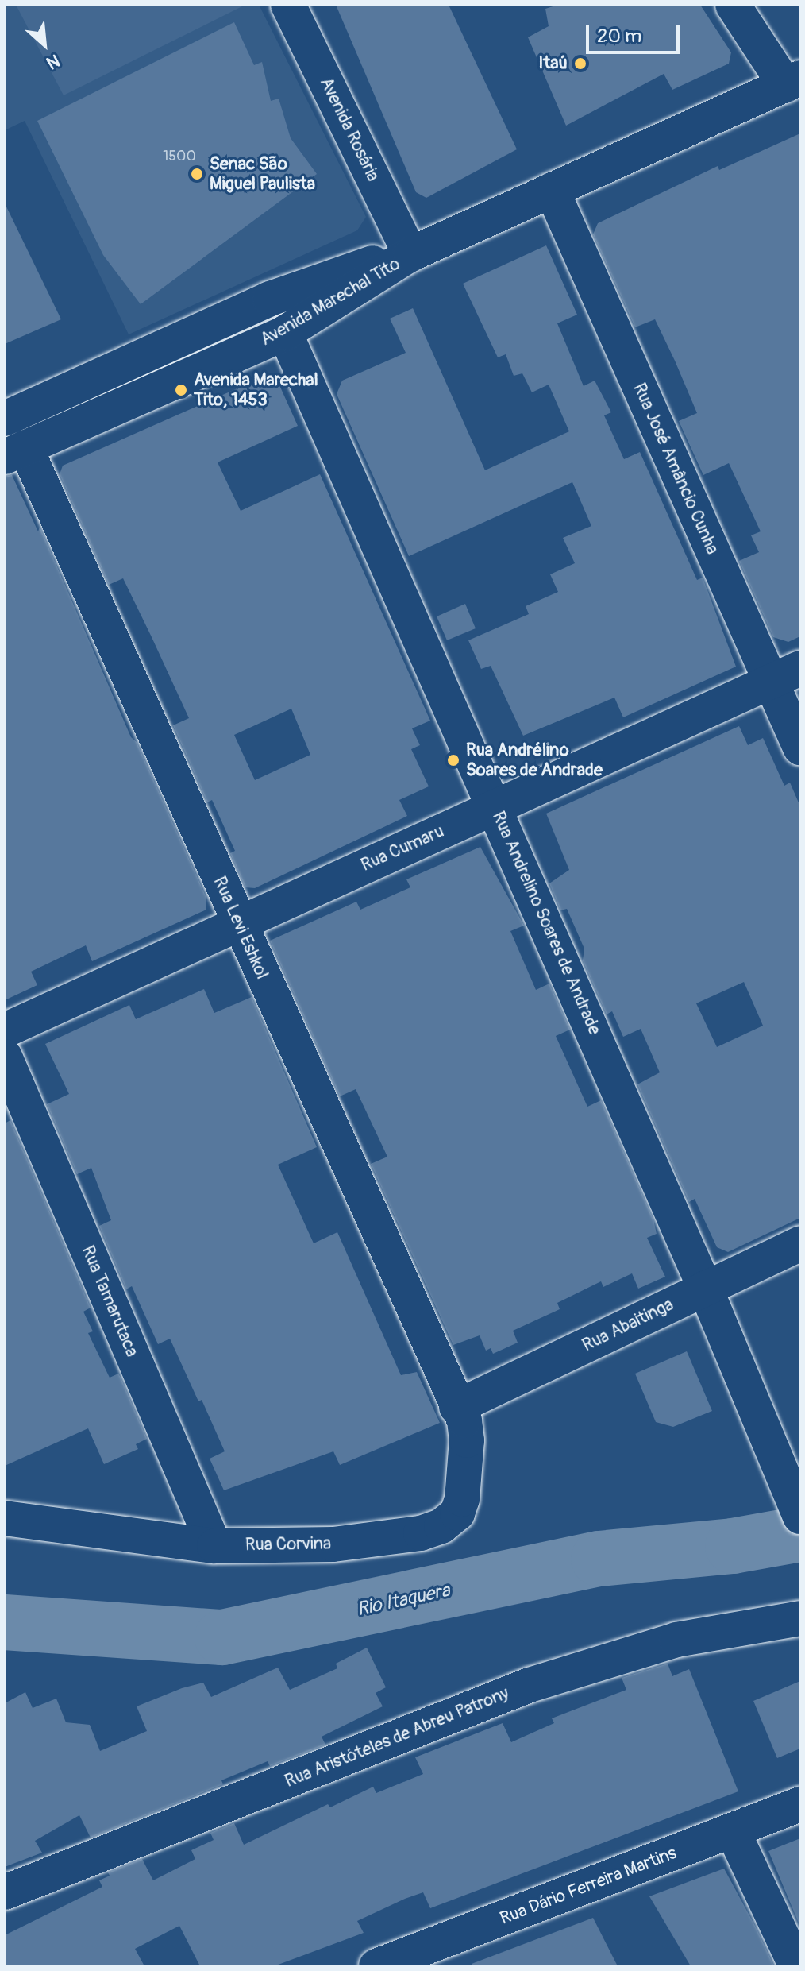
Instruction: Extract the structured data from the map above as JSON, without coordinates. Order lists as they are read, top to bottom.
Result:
{
  "streets": {
    "street": [
      "Avenida Rosária",
      "Avenida Marechal Tito",
      "Rua José Amâncio Cunha",
      "Rua Cumaru",
      "Rua Andrelino Soares de Andrade",
      "Rua Levi Eshkol",
      "Rua Tamarutaca",
      "Rua Abaitinga",
      "Rua Corvina",
      "Rua Aristóteles de Abreu Patrony",
      "Rua Dário Ferreira Martins"
    ]
  },
  "crossings": [
    ["Avenida Rosária", "Avenida Marechal Tito"],
    ["Avenida Marechal Tito", "Rua José Amâncio Cunha"],
    ["Avenida Marechal Tito", "Rua Andrelino Soares de Andrade"],
    ["Avenida Marechal Tito", "Rua Levi Eshkol"],
    ["Rua José Amâncio Cunha", "Rua Cumaru"],
    ["Rua Cumaru", "Rua Andrelino Soares de Andrade"],
    ["Rua Cumaru", "Rua Levi Eshkol"],
    ["Rua Andrelino Soares de Andrade", "Rua Abaitinga"],
    ["Rua Levi Eshkol", "Rua Abaitinga"],
    ["Rua Levi Eshkol", "Rua Corvina"],
    ["Rua Tamarutaca", "Rua Corvina"],
    ["Rua Abaitinga", "Rua Corvina"]
  ],
  "water": ["Rio Itaquera"],
  "places": [
    "Itaú",
    "Senac São Miguel Paulista",
    "Avenida Marechal Tito, 1453",
    "Rua Andrélino Soares de Andrade"
  ],
  "house_numbers": ["1500"],
  "scale_bar": "20 m",
  "north": "bottom right"
}
